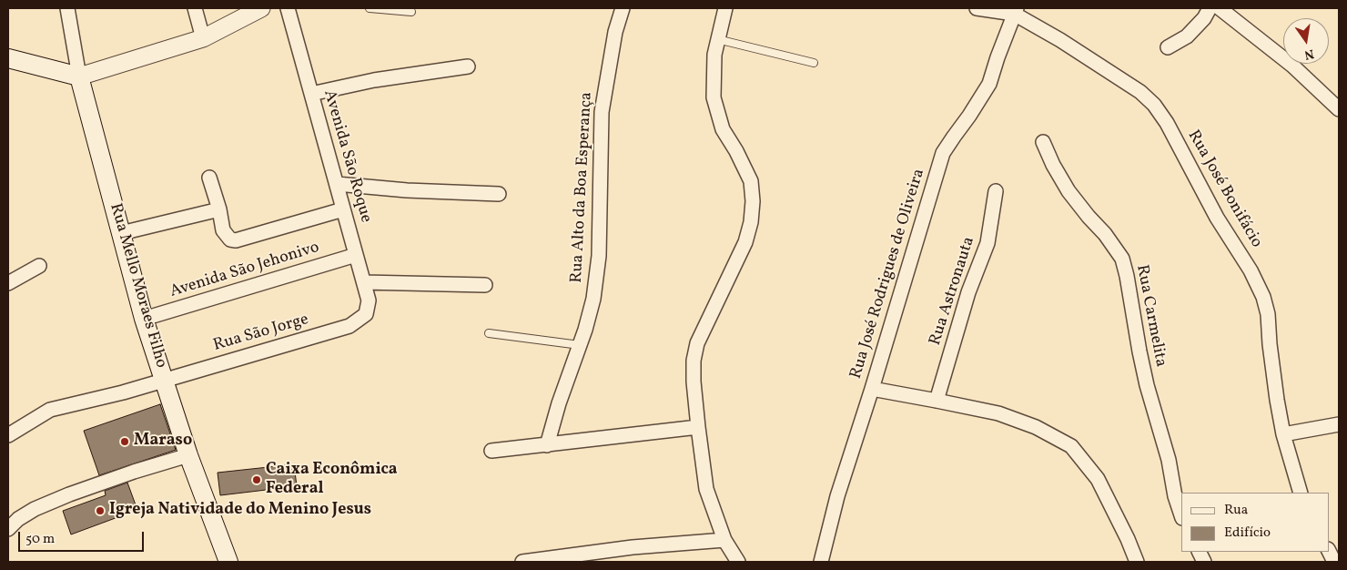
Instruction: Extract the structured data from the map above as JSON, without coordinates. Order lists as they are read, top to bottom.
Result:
{
  "streets": {
    "main road": ["Rua Mello Moraes Filho"],
    "street": [
      "Avenida São Roque",
      "Rua Alto da Boa Esperança",
      "Rua José Bonifácio",
      "Avenida São Jehonivo",
      "Rua José Rodrigues de Oliveira",
      "Rua Astronauta",
      "Rua Carmelita",
      "Rua São Jorge"
    ]
  },
  "crossings": [
    ["Avenida São Roque", "Avenida São Jehonivo"],
    ["Avenida São Roque", "Rua São Jorge"],
    ["Rua José Bonifácio", "Rua José Rodrigues de Oliveira"],
    ["Avenida São Jehonivo", "Rua Mello Moraes Filho"],
    ["Rua Mello Moraes Filho", "Rua São Jorge"]
  ],
  "places": ["Maraso", "Caixa Econômica Federal", "Igreja Natividade do Menino Jesus"],
  "legend": ["Rua", "Edifício"],
  "scale_bar": "50 m",
  "north": "bottom"
}
